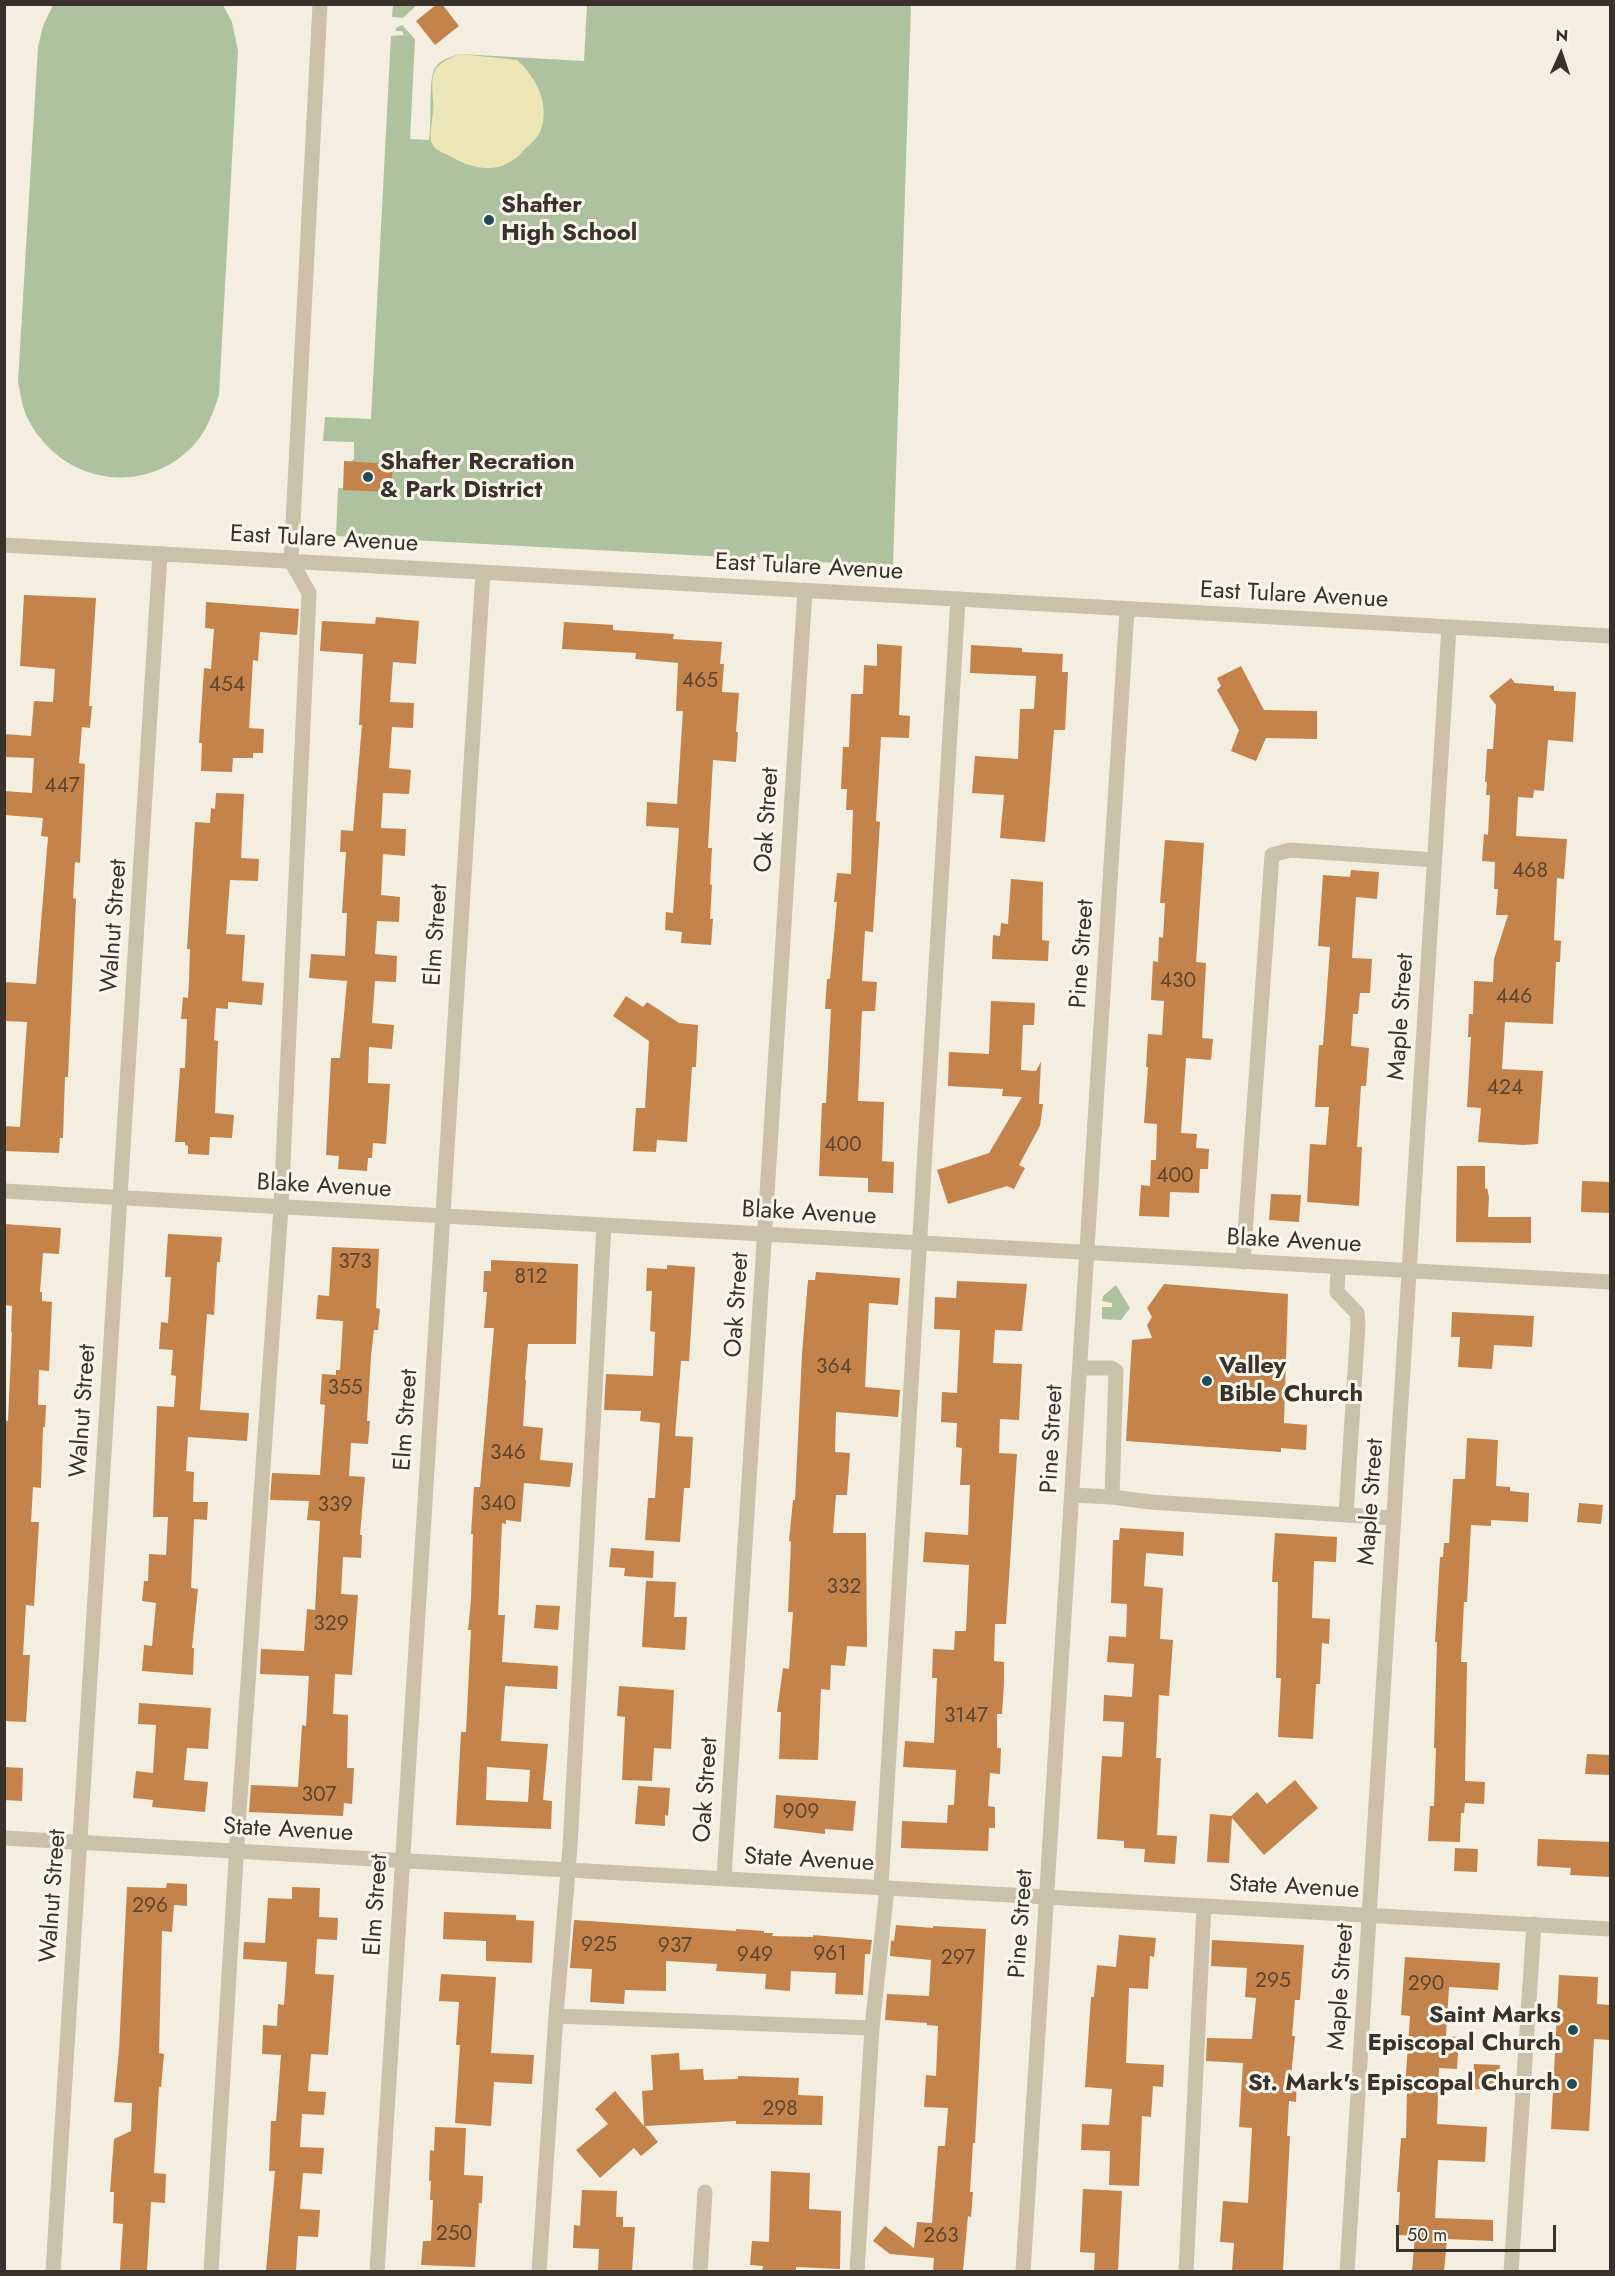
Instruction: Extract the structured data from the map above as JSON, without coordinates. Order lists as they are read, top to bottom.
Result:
{
  "streets": {
    "street": [
      "East Tulare Avenue",
      "Oak Street",
      "Walnut Street",
      "Elm Street",
      "Pine Street",
      "Maple Street",
      "Blake Avenue",
      "State Avenue"
    ]
  },
  "crossings": [
    ["East Tulare Avenue", "Oak Street"],
    ["East Tulare Avenue", "Walnut Street"],
    ["East Tulare Avenue", "Elm Street"],
    ["East Tulare Avenue", "Pine Street"],
    ["East Tulare Avenue", "Maple Street"],
    ["Oak Street", "Blake Avenue"],
    ["Oak Street", "State Avenue"],
    ["Walnut Street", "Blake Avenue"],
    ["Walnut Street", "State Avenue"],
    ["Elm Street", "Blake Avenue"],
    ["Elm Street", "State Avenue"],
    ["Pine Street", "Blake Avenue"],
    ["Pine Street", "State Avenue"],
    ["Maple Street", "Blake Avenue"],
    ["Maple Street", "State Avenue"]
  ],
  "places": [
    "Shafter High School",
    "Shafter Recration & Park District",
    "Valley Bible Church",
    "Saint Marks Episcopal Church",
    "St. Mark's Episcopal Church"
  ],
  "house_numbers": [
    "465",
    "454",
    "447",
    "468",
    "430",
    "446",
    "424",
    "400",
    "400",
    "373",
    "812",
    "364",
    "355",
    "346",
    "340",
    "339",
    "332",
    "329",
    "3147",
    "307",
    "909",
    "296",
    "925",
    "937",
    "961",
    "949",
    "297",
    "295",
    "290",
    "298",
    "250",
    "263"
  ],
  "scale_bar": "50 m",
  "north": "top"
}
